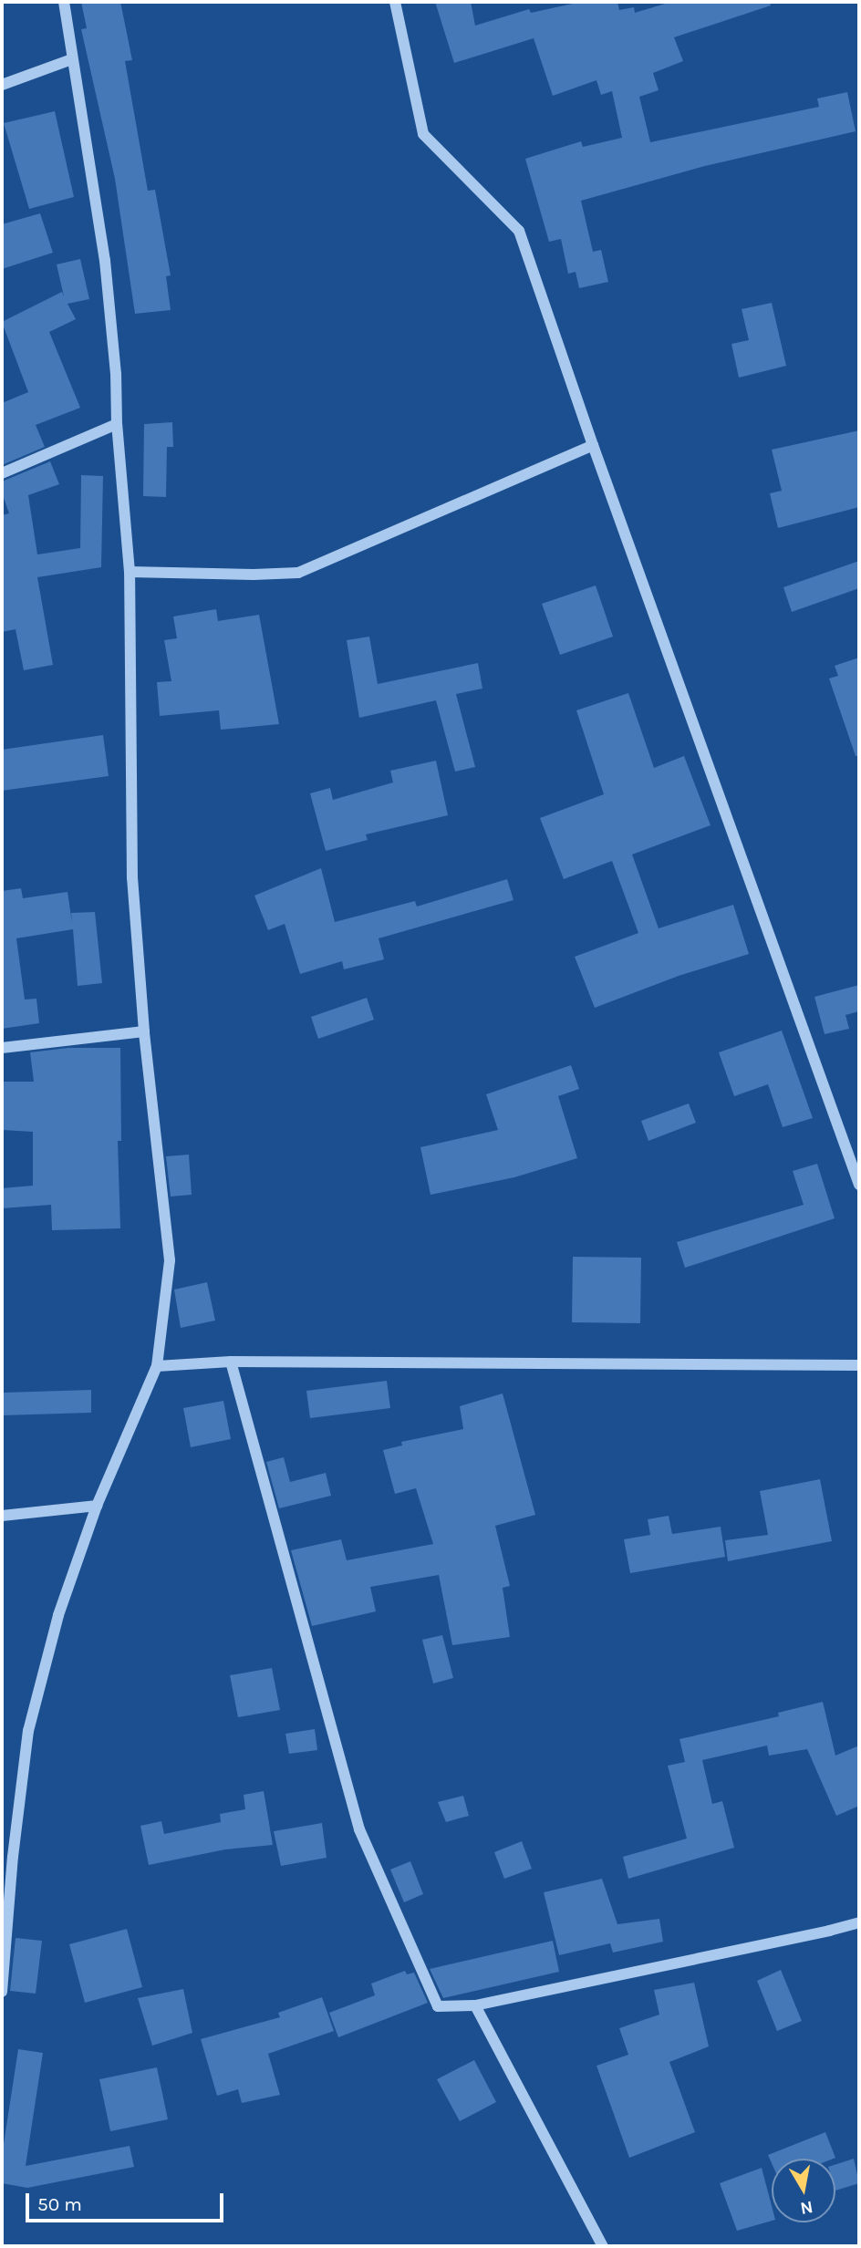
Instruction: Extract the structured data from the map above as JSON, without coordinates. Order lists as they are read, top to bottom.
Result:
{
  "scale_bar": "50 m",
  "north": "bottom"
}
